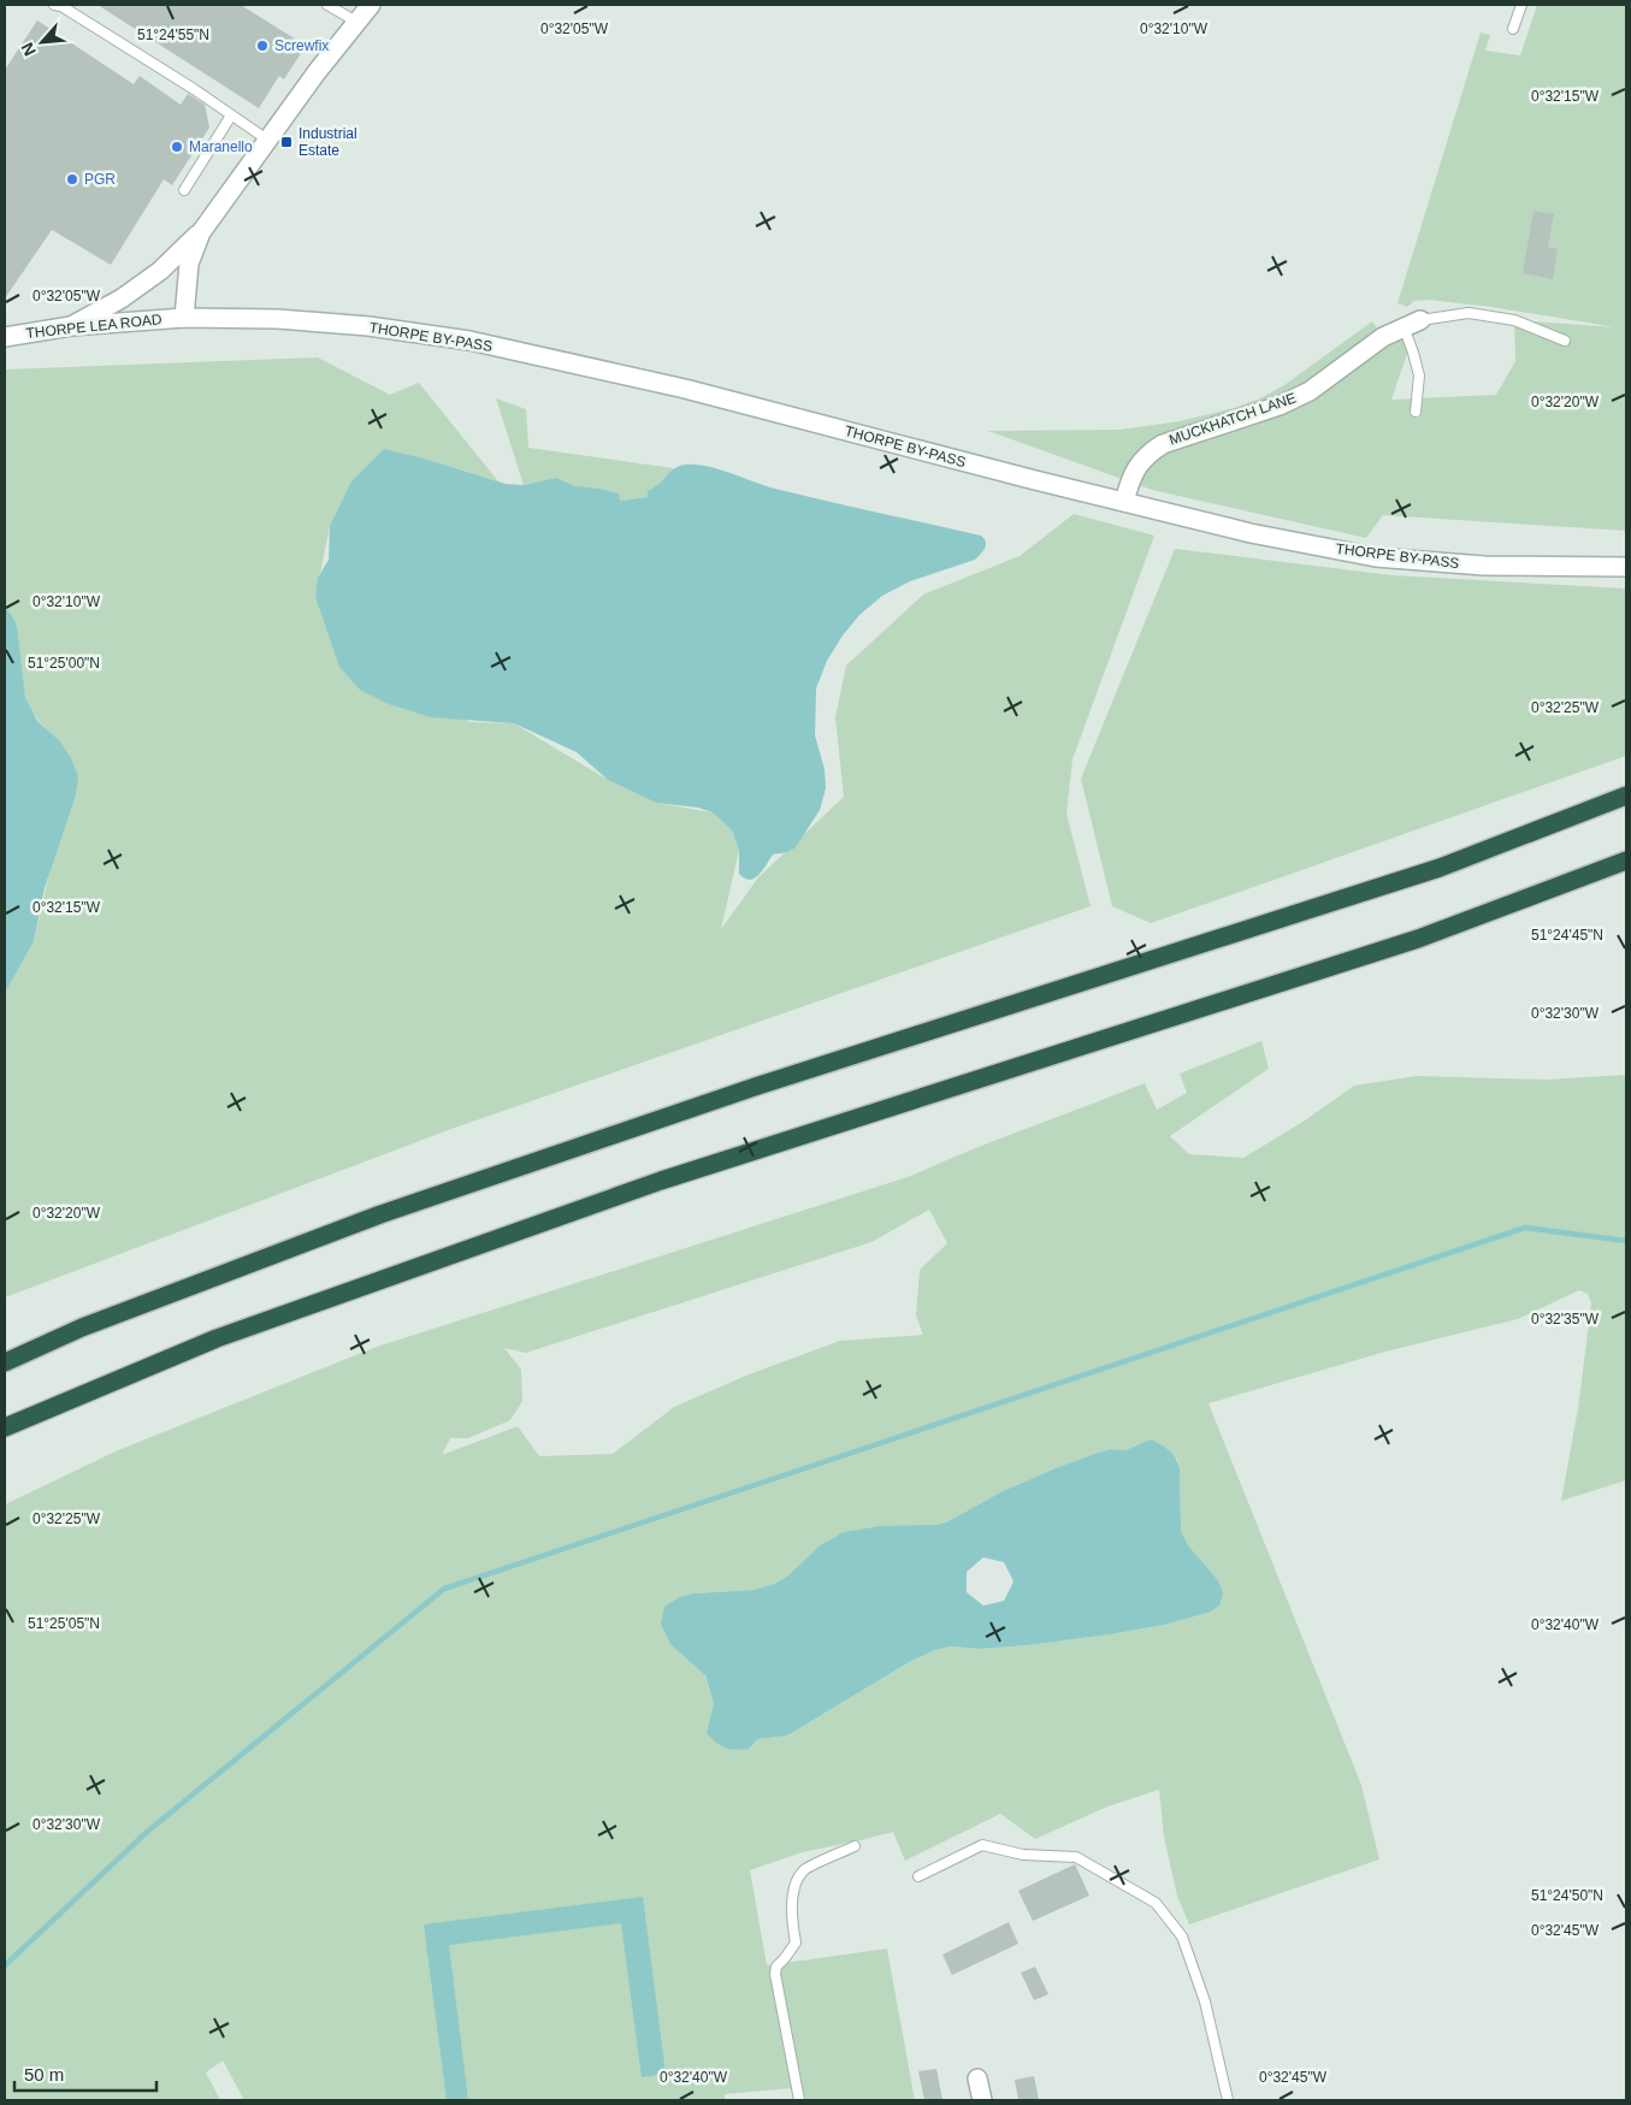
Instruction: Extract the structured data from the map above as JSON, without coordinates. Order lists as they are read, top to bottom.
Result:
{
  "streets": {
    "main road": ["THORPE LEA ROAD", "THORPE BY-PASS", "MUCKHATCH LANE"]
  },
  "crossings": [
    ["THORPE LEA ROAD", "THORPE BY-PASS"],
    ["THORPE BY-PASS", "MUCKHATCH LANE"]
  ],
  "places": {
    "other": ["Screwfix", "Maranello", "PGR"],
    "transit": ["Industrial Estate"]
  },
  "scale_bar": "50 m",
  "north": "bottom left",
  "coordinates": [
    "0°32'05\"W",
    "0°32'10\"W",
    "51°24'55\"N",
    "0°32'15\"W",
    "0°32'20\"W",
    "51°25'00\"N",
    "0°32'25\"W",
    "51°24'45\"N",
    "0°32'30\"W",
    "0°32'35\"W",
    "51°25'05\"N",
    "0°32'40\"W",
    "51°24'50\"N",
    "0°32'45\"W"
  ]
}
